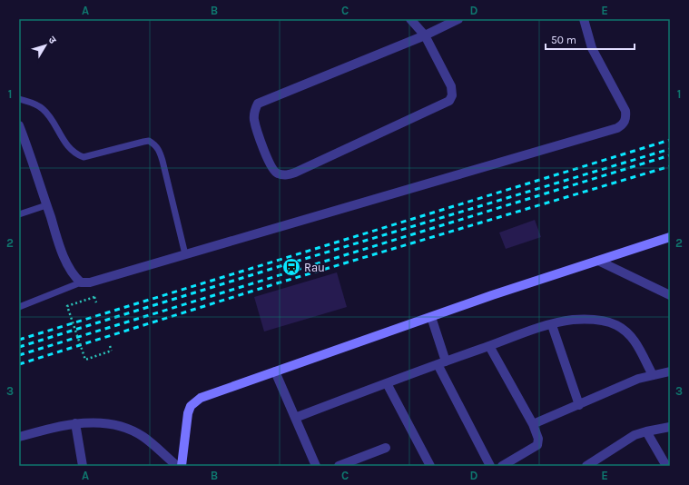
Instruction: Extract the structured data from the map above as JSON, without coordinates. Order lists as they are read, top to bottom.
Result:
{
  "places": {
    "station": ["Rau"]
  },
  "scale_bar": "50 m",
  "north": "top right",
  "grid": {
    "columns": [
      "A",
      "B",
      "C",
      "D",
      "E"
    ],
    "rows": ["1", "2", "3"]
  }
}
